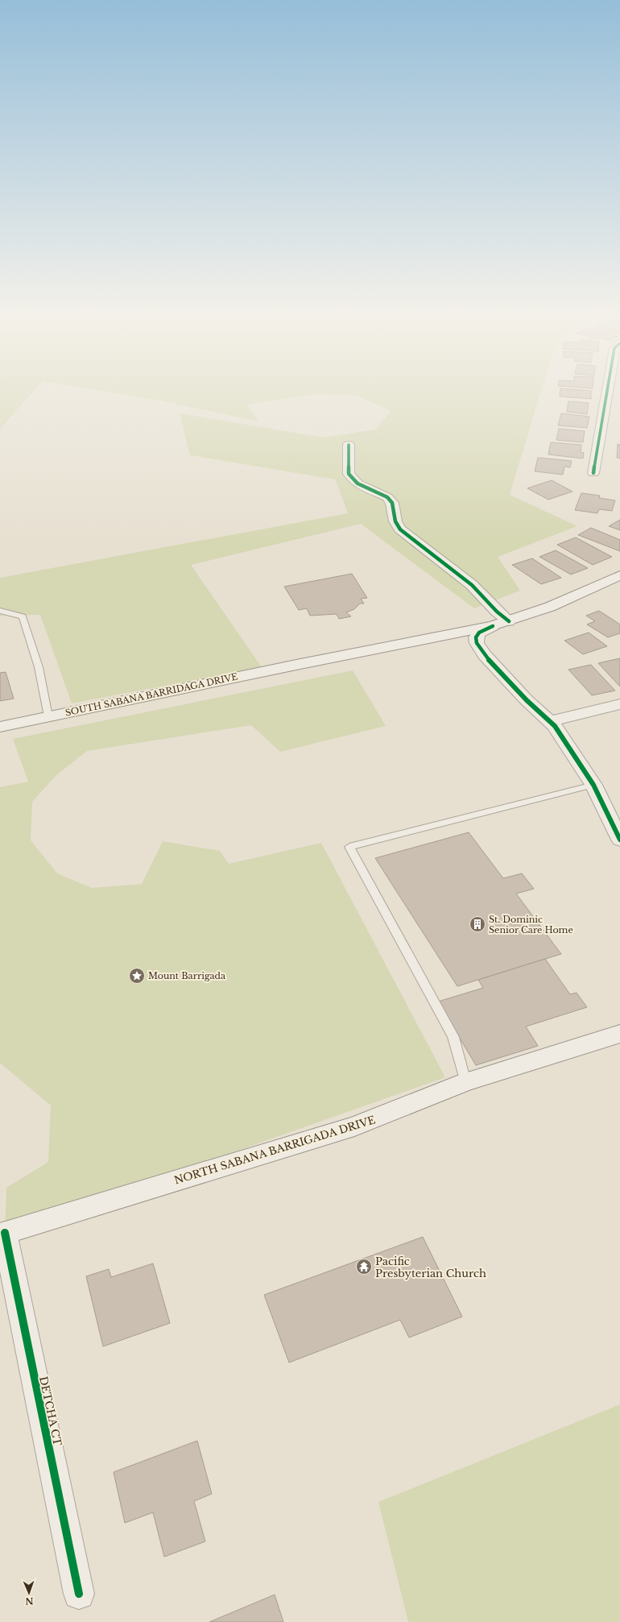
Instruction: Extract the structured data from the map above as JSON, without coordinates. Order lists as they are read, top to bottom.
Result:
{
  "streets": {
    "street": ["SOUTH SABANA BARRIDAGA DRIVE", "NORTH SABANA BARRIGADA DRIVE", "DETCHA CT"]
  },
  "crossings": [
    ["NORTH SABANA BARRIGADA DRIVE", "DETCHA CT"]
  ],
  "places": {
    "building": ["St. Dominic Senior Care Home"],
    "place": ["Mount Barrigada"],
    "temple": ["Pacific Presbyterian Church"]
  },
  "north": "bottom"
}
